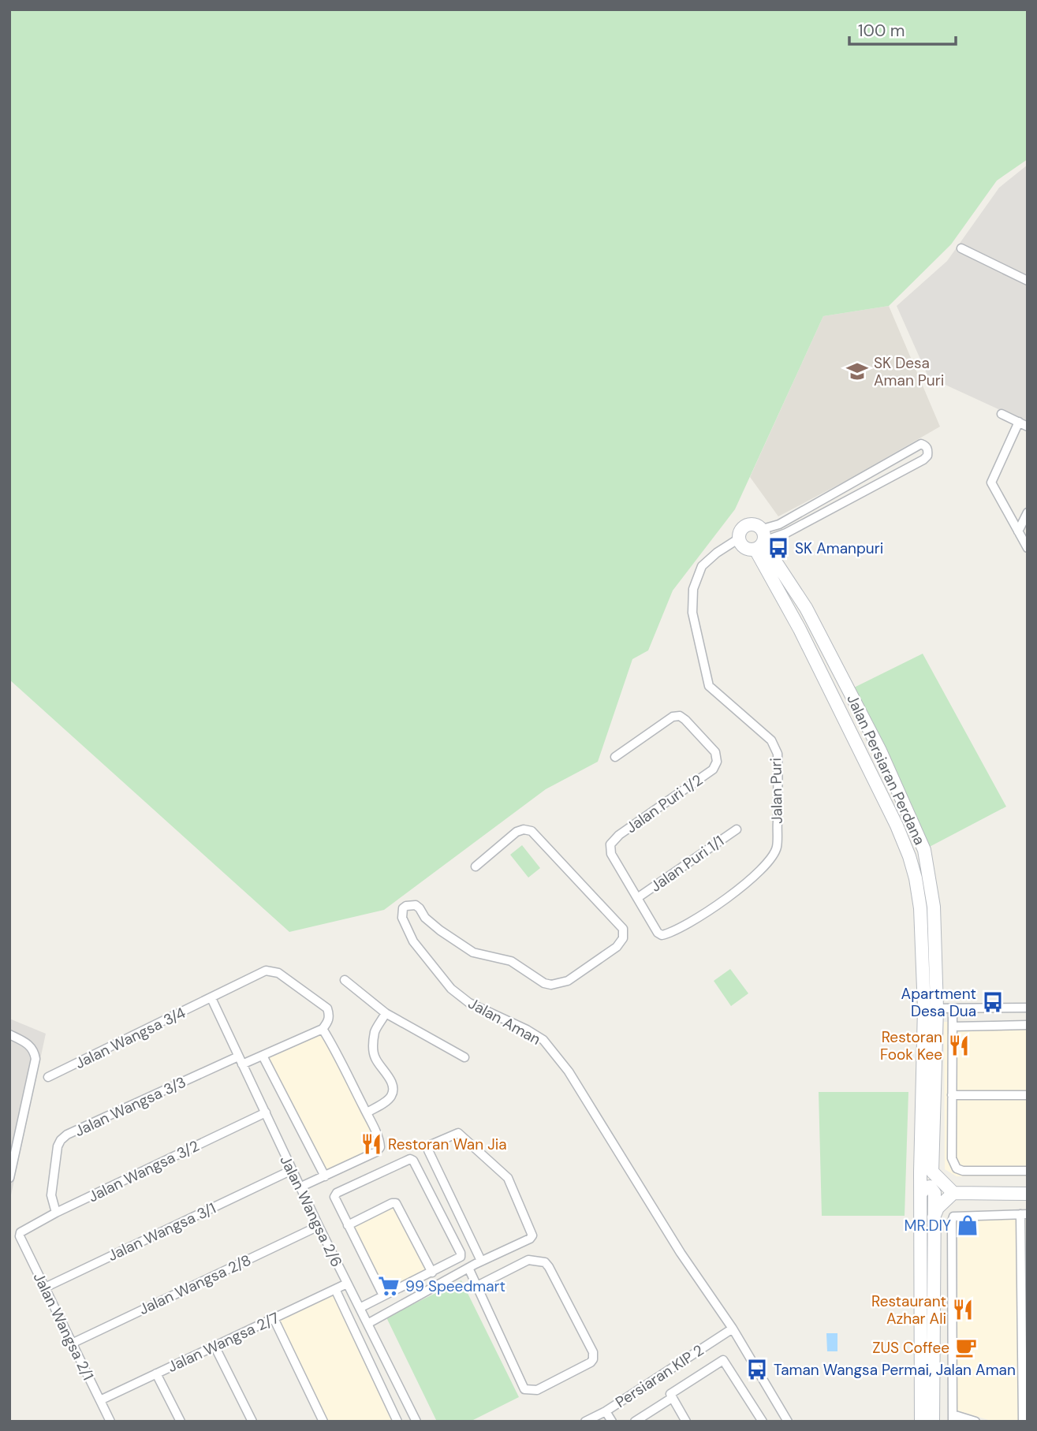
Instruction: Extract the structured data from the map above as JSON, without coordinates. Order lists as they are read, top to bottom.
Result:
{
  "streets": {
    "street": [
      "Jalan Persiaran Perdana",
      "Jalan Puri",
      "Jalan Puri 1/2",
      "Jalan Puri 1/1",
      "Jalan Aman",
      "Jalan Wangsa 3/4",
      "Jalan Wangsa 3/3",
      "Jalan Wangsa 3/2",
      "Jalan Wangsa 2/6",
      "Jalan Wangsa 3/1",
      "Jalan Wangsa 2/8",
      "Jalan Wangsa 2/1",
      "Jalan Wangsa 2/7",
      "Persiaran KIP 2"
    ]
  },
  "crossings": [
    ["Jalan Persiaran Perdana", "Jalan Puri"],
    ["Jalan Puri", "Jalan Puri 1/2"],
    ["Jalan Puri", "Jalan Puri 1/1"],
    ["Jalan Puri 1/2", "Jalan Puri 1/1"],
    ["Jalan Aman", "Persiaran KIP 2"],
    ["Jalan Wangsa 3/4", "Jalan Wangsa 3/3"],
    ["Jalan Wangsa 3/4", "Jalan Wangsa 2/6"],
    ["Jalan Wangsa 3/3", "Jalan Wangsa 3/2"],
    ["Jalan Wangsa 3/3", "Jalan Wangsa 2/6"],
    ["Jalan Wangsa 3/2", "Jalan Wangsa 2/6"],
    ["Jalan Wangsa 3/2", "Jalan Wangsa 2/1"],
    ["Jalan Wangsa 2/6", "Jalan Wangsa 3/1"],
    ["Jalan Wangsa 2/6", "Jalan Wangsa 2/8"],
    ["Jalan Wangsa 2/6", "Jalan Wangsa 2/7"],
    ["Jalan Wangsa 3/1", "Jalan Wangsa 2/1"],
    ["Jalan Wangsa 2/8", "Jalan Wangsa 2/1"],
    ["Jalan Wangsa 2/1", "Jalan Wangsa 2/7"]
  ],
  "places": {
    "school or university": ["SK Desa Aman Puri"],
    "bus stop": ["SK Amanpuri", "Apartment Desa Dua", "Taman Wangsa Permai, Jalan Aman"],
    "restaurant": ["Restoran Fook Kee", "Restoran Wan Jia", "Restaurant Azhar Ali"],
    "shop": ["MR.DIY"],
    "supermarket": ["99 Speedmart"],
    "cafe": ["ZUS Coffee"]
  },
  "scale_bar": "100 m"
}
